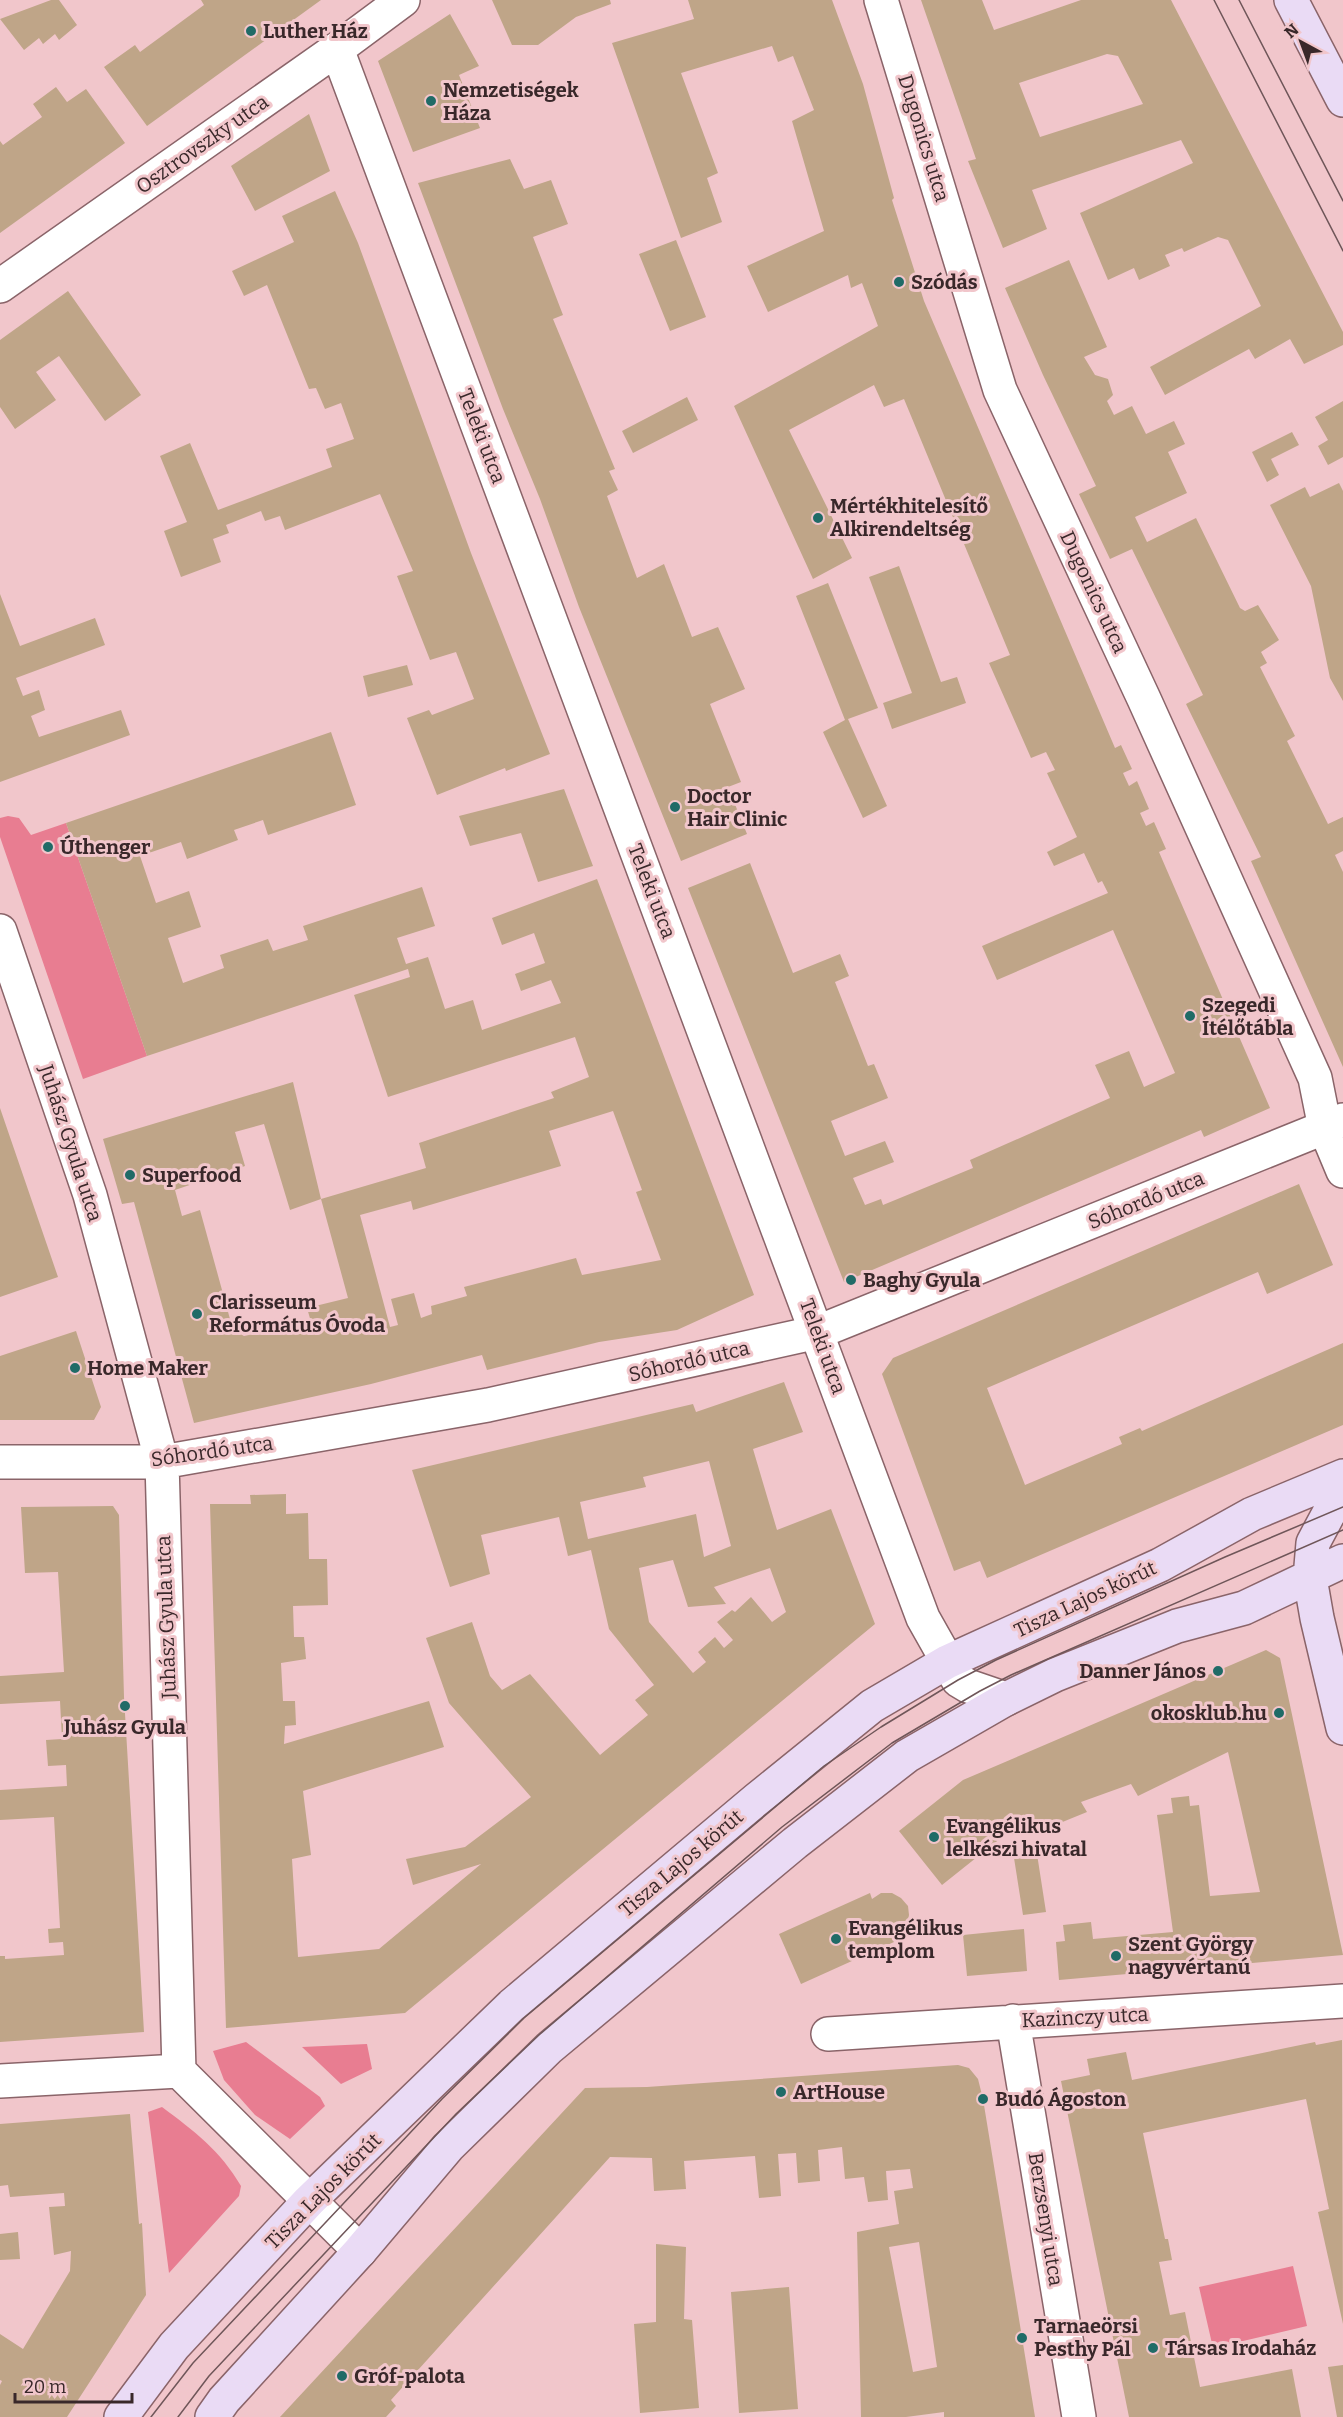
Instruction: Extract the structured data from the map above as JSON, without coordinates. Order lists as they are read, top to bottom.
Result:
{
  "streets": {
    "street": [
      "Dugonics utca",
      "Osztrovszky utca",
      "Teleki utca",
      "Juhász Gyula utca",
      "Sóhordó utca",
      "Tisza Lajos körút",
      "Kazinczy utca",
      "Berzsenyi utca"
    ]
  },
  "crossings": [
    ["Dugonics utca", "Sóhordó utca"],
    ["Osztrovszky utca", "Teleki utca"],
    ["Teleki utca", "Sóhordó utca"],
    ["Teleki utca", "Tisza Lajos körút"],
    ["Juhász Gyula utca", "Sóhordó utca"],
    ["Kazinczy utca", "Berzsenyi utca"]
  ],
  "places": [
    "Luther Ház",
    "Nemzetiségek Háza",
    "Szódás",
    "Mértékhitelesítő Alkirendeltség",
    "Doctor Hair Clinic",
    "Úthenger",
    "Szegedi Ítélőtábla",
    "Superfood",
    "Baghy Gyula",
    "Clarisseum Református Óvoda",
    "Home Maker",
    "Danner János",
    "Juhász Gyula",
    "okosklub.hu",
    "Evangélikus lelkészi hivatal",
    "Evangélikus templom",
    "Szent György nagyvértanú",
    "ArtHouse",
    "Budó Ágoston",
    "Tarnaeörsi Pesthy Pál",
    "Társas Irodaház",
    "Gróf-palota"
  ],
  "scale_bar": "20 m",
  "north": "top left"
}
